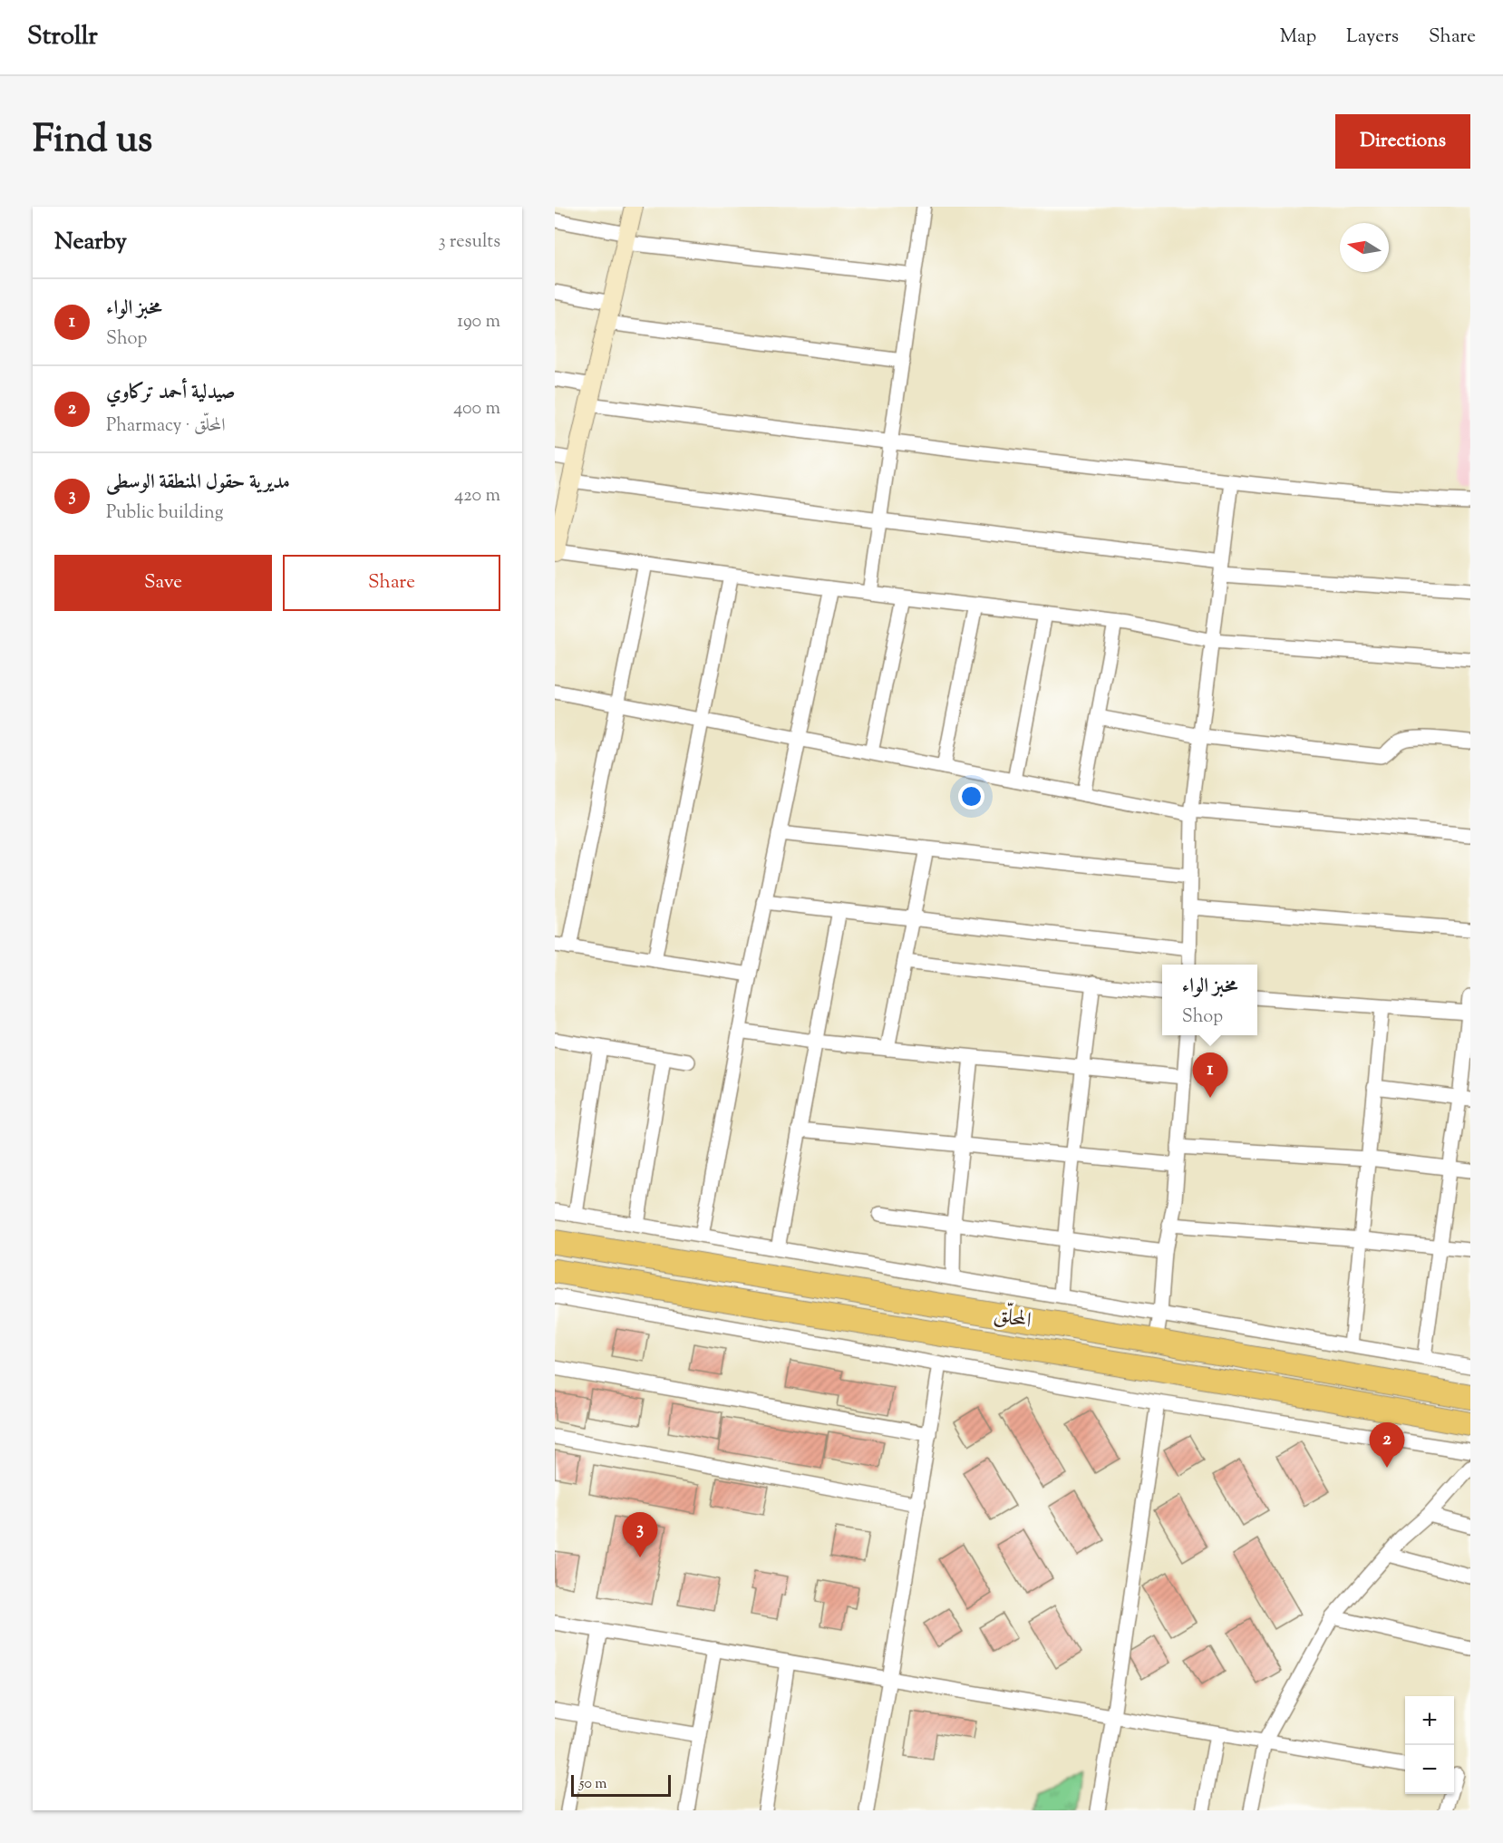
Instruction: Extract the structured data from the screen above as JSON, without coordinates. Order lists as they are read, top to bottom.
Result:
{
  "streets": {
    "highway": ["المحلّق"]
  },
  "scale_bar": "50 m",
  "north": "left",
  "page": {
    "header": "Strollr",
    "nav": ["Map", "Layers", "Share"],
    "title": "Find us",
    "buttons": [
      "Directions",
      ["Save", "Share"]
    ],
    "heading": ["Nearby", "3 results"],
    "list": [
      {
        "mark": "1",
        "name": "مخبز الواء",
        "note": "Shop",
        "value": "190 m"
      },
      {
        "mark": "2",
        "name": "صيدلية أحمد تركاوي",
        "note": "Pharmacy · المحلّق",
        "value": "400 m"
      },
      {
        "mark": "3",
        "name": "مديرية حقول المنطقة الوسطى",
        "note": "Public building",
        "value": "420 m"
      }
    ],
    "popup": ["مخبز الواء", "Shop"],
    "pins": ["1", "2", "3"],
    "map_buttons": ["+", "−"],
    "scale": "50 m"
  }
}
